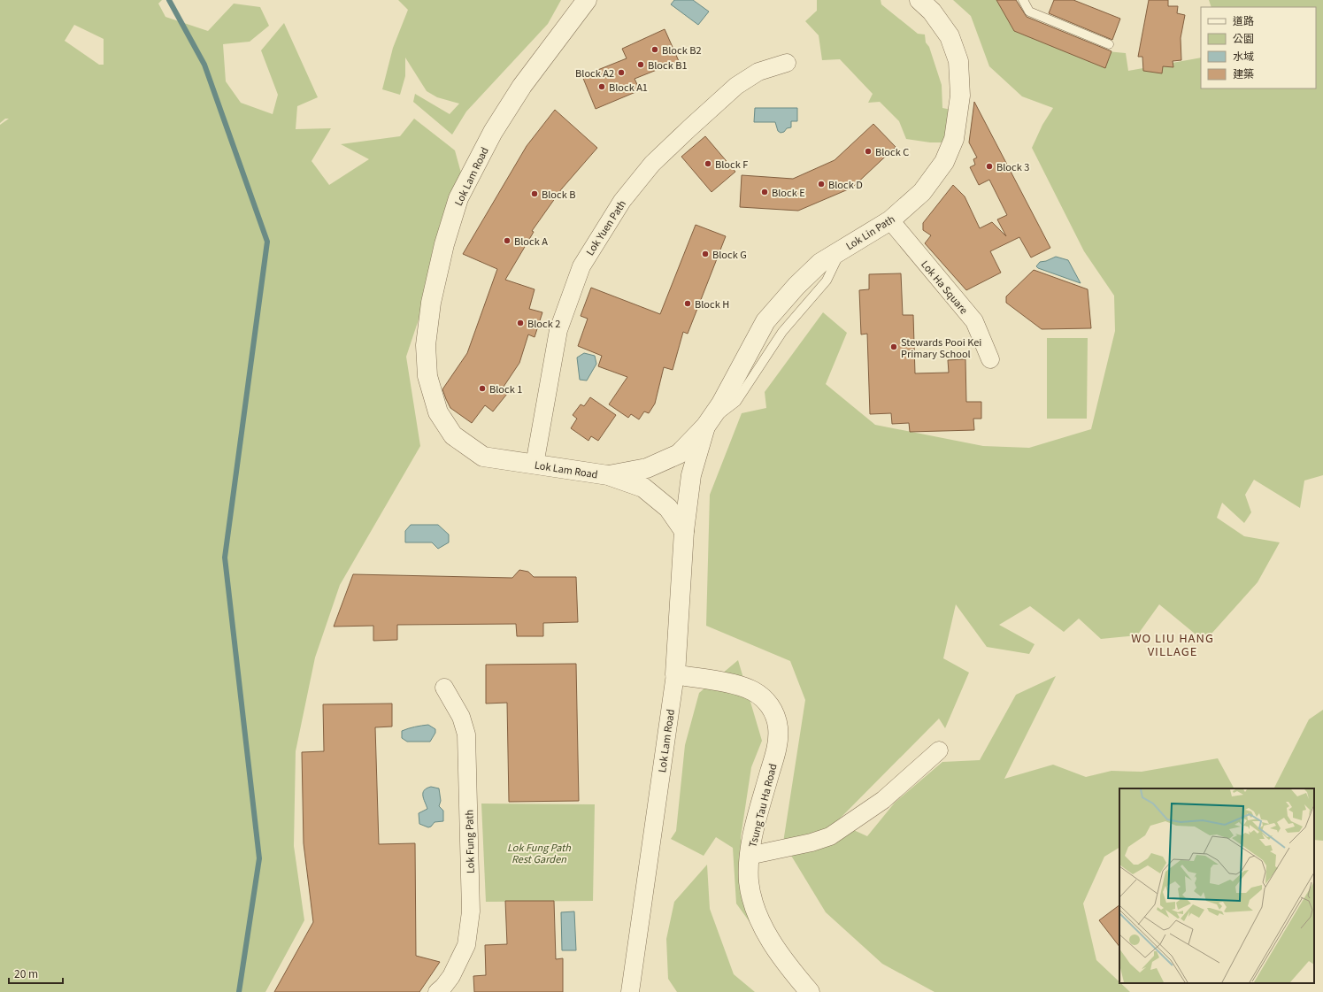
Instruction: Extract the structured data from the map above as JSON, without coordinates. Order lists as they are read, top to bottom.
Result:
{
  "streets": {
    "street": [
      "Lok Lam Road",
      "Lok Yuen Path",
      "Lok Lin Path",
      "Lok Ha Square",
      "Tsung Tau Ha Road",
      "Lok Fung Path"
    ]
  },
  "crossings": [
    ["Lok Lam Road", "Lok Yuen Path"],
    ["Lok Lam Road", "Lok Lin Path"],
    ["Lok Lam Road", "Tsung Tau Ha Road"],
    ["Lok Lin Path", "Lok Ha Square"]
  ],
  "districts": ["WO LIU HANG VILLAGE"],
  "parks": ["Lok Fung Path Rest Garden"],
  "places": [
    "Block B2",
    "Block B1",
    "Block A2",
    "Block A1",
    "Block C",
    "Block F",
    "Block 3",
    "Block D",
    "Block E",
    "Block B",
    "Block A",
    "Block G",
    "Block H",
    "Block 2",
    "Stewards Pooi Kei Primary School",
    "Block 1"
  ],
  "legend": [
    "道路",
    "公園",
    "水域",
    "建築"
  ],
  "scale_bar": "20 m"
}
